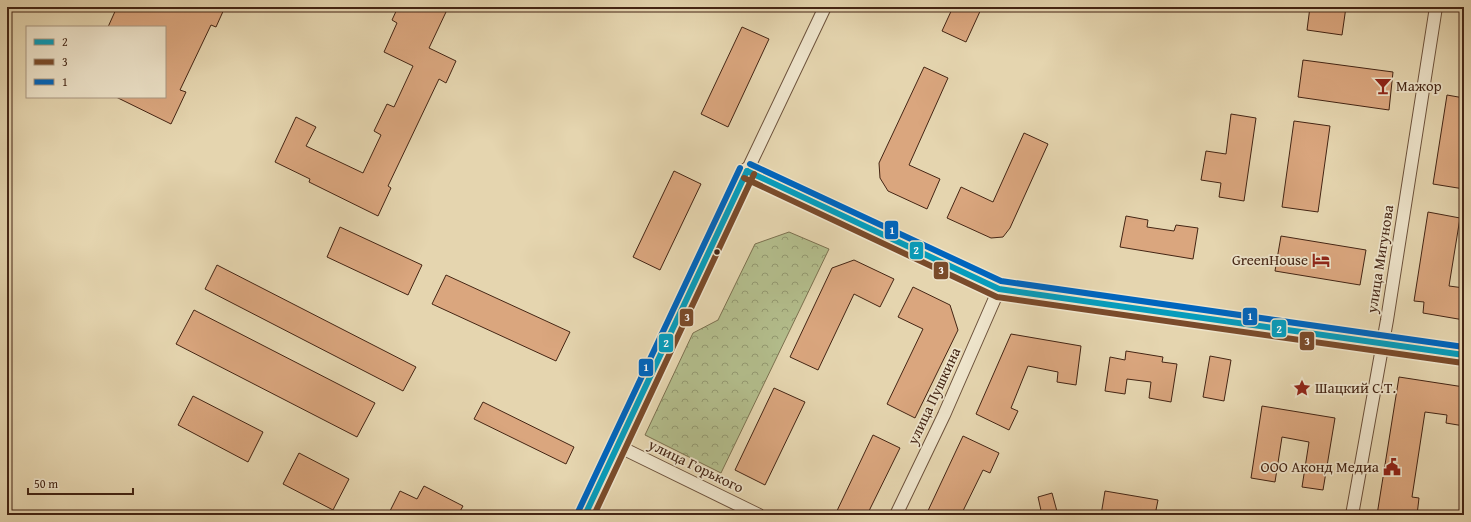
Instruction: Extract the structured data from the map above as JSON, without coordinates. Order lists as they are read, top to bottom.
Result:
{
  "streets": {
    "street": ["улица Мигунова", "улица Пушкина", "улица Горького"]
  },
  "places": {
    "bar": ["Мажор"],
    "hotel": ["GreenHouse"],
    "place": ["Шацкий С.Т."],
    "public building": ["ООО Аконд Медиа"]
  },
  "lines": ["transit line 1", "transit line 2", "transit line 3"],
  "legend": ["2", "3", "1"],
  "scale_bar": "50 m"
}
